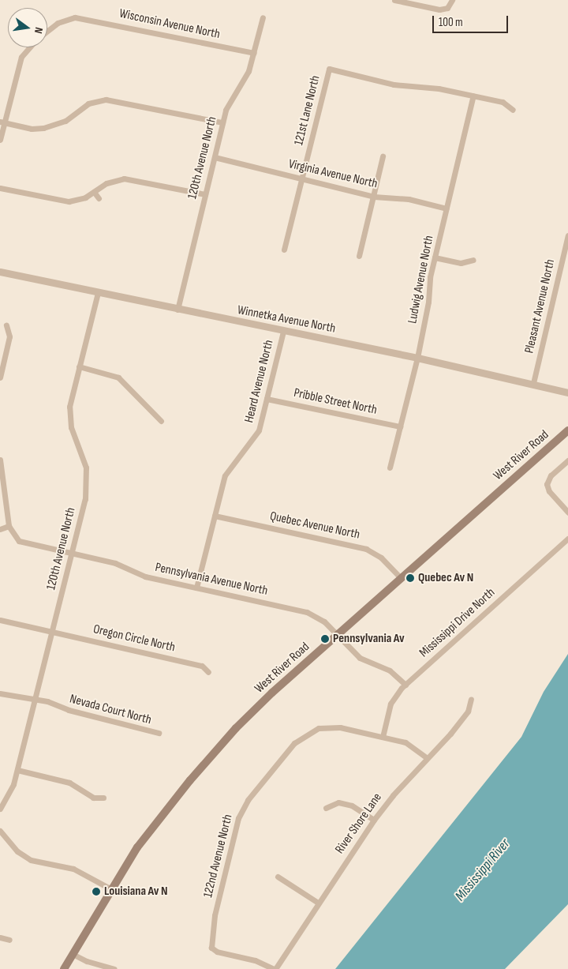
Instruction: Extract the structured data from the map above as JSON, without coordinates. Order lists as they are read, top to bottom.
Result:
{
  "streets": {
    "main road": ["West River Road"],
    "street": [
      "Wisconsin Avenue North",
      "121st Lane North",
      "120th Avenue North",
      "Virginia Avenue North",
      "Ludwig Avenue North",
      "Pleasant Avenue North",
      "Winnetka Avenue North",
      "Heard Avenue North",
      "Pribble Street North",
      "Quebec Avenue North",
      "Pennsylvania Avenue North",
      "Mississippi Drive North",
      "Oregon Circle North",
      "Nevada Court North",
      "River Shore Lane",
      "122nd Avenue North"
    ]
  },
  "crossings": [
    ["Wisconsin Avenue North", "120th Avenue North"],
    ["121st Lane North", "Virginia Avenue North"],
    ["121st Lane North", "Ludwig Avenue North"],
    ["120th Avenue North", "Virginia Avenue North"],
    ["120th Avenue North", "Winnetka Avenue North"],
    ["120th Avenue North", "Pennsylvania Avenue North"],
    ["120th Avenue North", "Oregon Circle North"],
    ["120th Avenue North", "Nevada Court North"],
    ["Virginia Avenue North", "Ludwig Avenue North"],
    ["Ludwig Avenue North", "Winnetka Avenue North"],
    ["Ludwig Avenue North", "Pribble Street North"],
    ["Pleasant Avenue North", "Winnetka Avenue North"],
    ["Winnetka Avenue North", "Heard Avenue North"],
    ["Heard Avenue North", "Pribble Street North"],
    ["Heard Avenue North", "Quebec Avenue North"],
    ["Heard Avenue North", "Pennsylvania Avenue North"],
    ["West River Road", "Quebec Avenue North"],
    ["West River Road", "Pennsylvania Avenue North"],
    ["Pennsylvania Avenue North", "Mississippi Drive North"],
    ["Mississippi Drive North", "122nd Avenue North"],
    ["River Shore Lane", "122nd Avenue North"]
  ],
  "water": ["Mississippi River"],
  "places": ["Quebec Av N", "Pennsylvania Av", "Louisiana Av N"],
  "scale_bar": "100 m",
  "north": "right"
}
